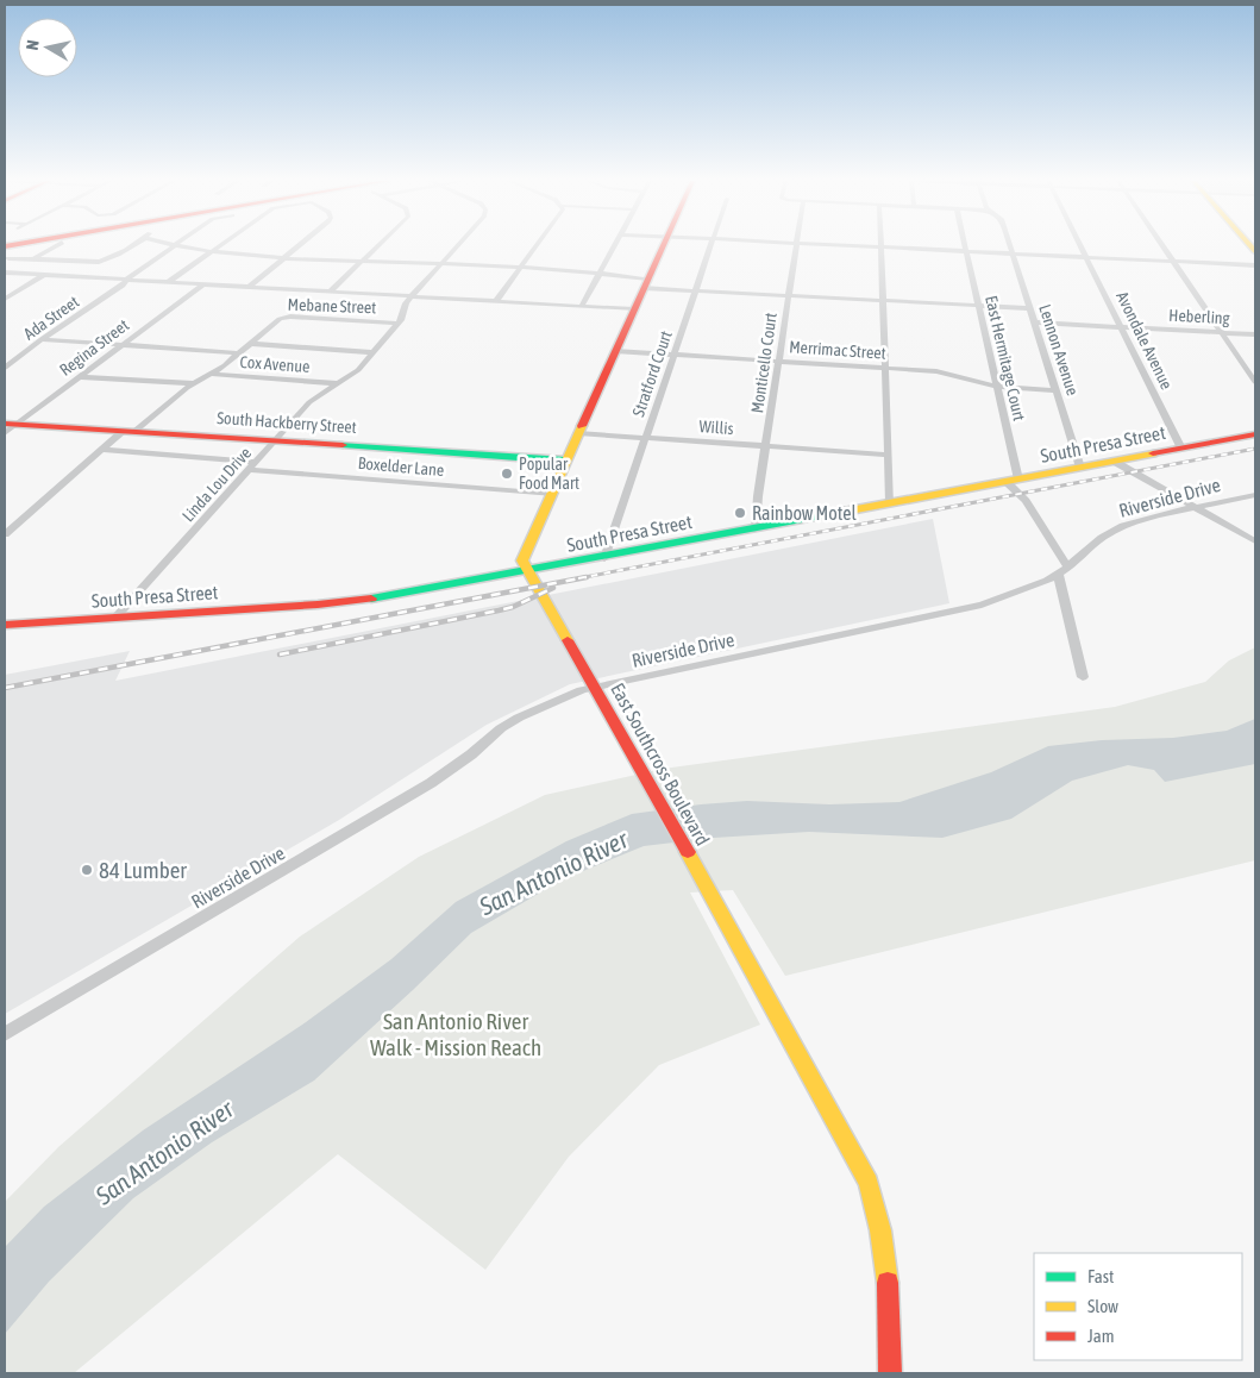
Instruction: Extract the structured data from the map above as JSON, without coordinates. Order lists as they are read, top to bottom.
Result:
{
  "streets": {
    "main road": ["South Hackberry Street", "South Presa Street", "East Southcross Boulevard"],
    "street": [
      "Mebane Street",
      "Heberling",
      "Ada Street",
      "Avondale Avenue",
      "Regina Street",
      "Merrimac Street",
      "Lennon Avenue",
      "East Hermitage Court",
      "Monticello Court",
      "Cox Avenue",
      "Stratford Court",
      "Willis",
      "Boxelder Lane",
      "Linda Lou Drive",
      "Riverside Drive"
    ]
  },
  "crossings": [
    ["Mebane Street", "Cox Avenue"],
    ["Mebane Street", "Linda Lou Drive"],
    ["Heberling", "Avondale Avenue"],
    ["Heberling", "Lennon Avenue"],
    ["Avondale Avenue", "South Presa Street"],
    ["Regina Street", "South Hackberry Street"],
    ["Merrimac Street", "Lennon Avenue"],
    ["Merrimac Street", "East Hermitage Court"],
    ["Merrimac Street", "Monticello Court"],
    ["Merrimac Street", "Stratford Court"],
    ["Merrimac Street", "East Southcross Boulevard"],
    ["Lennon Avenue", "South Presa Street"],
    ["East Hermitage Court", "South Presa Street"],
    ["Monticello Court", "Willis"],
    ["Monticello Court", "South Presa Street"],
    ["Cox Avenue", "Linda Lou Drive"],
    ["Stratford Court", "Willis"],
    ["Stratford Court", "South Presa Street"],
    ["South Hackberry Street", "Linda Lou Drive"],
    ["South Hackberry Street", "East Southcross Boulevard"],
    ["Willis", "East Southcross Boulevard"],
    ["South Presa Street", "Linda Lou Drive"],
    ["South Presa Street", "East Southcross Boulevard"],
    ["Boxelder Lane", "Linda Lou Drive"],
    ["Boxelder Lane", "East Southcross Boulevard"],
    ["Riverside Drive", "East Southcross Boulevard"]
  ],
  "water": ["San Antonio River"],
  "parks": ["San Antonio River Walk - Mission Reach"],
  "places": ["Popular Food Mart", "Rainbow Motel", "84 Lumber"],
  "legend": ["Fast", "Slow", "Jam"],
  "north": "left"
}
